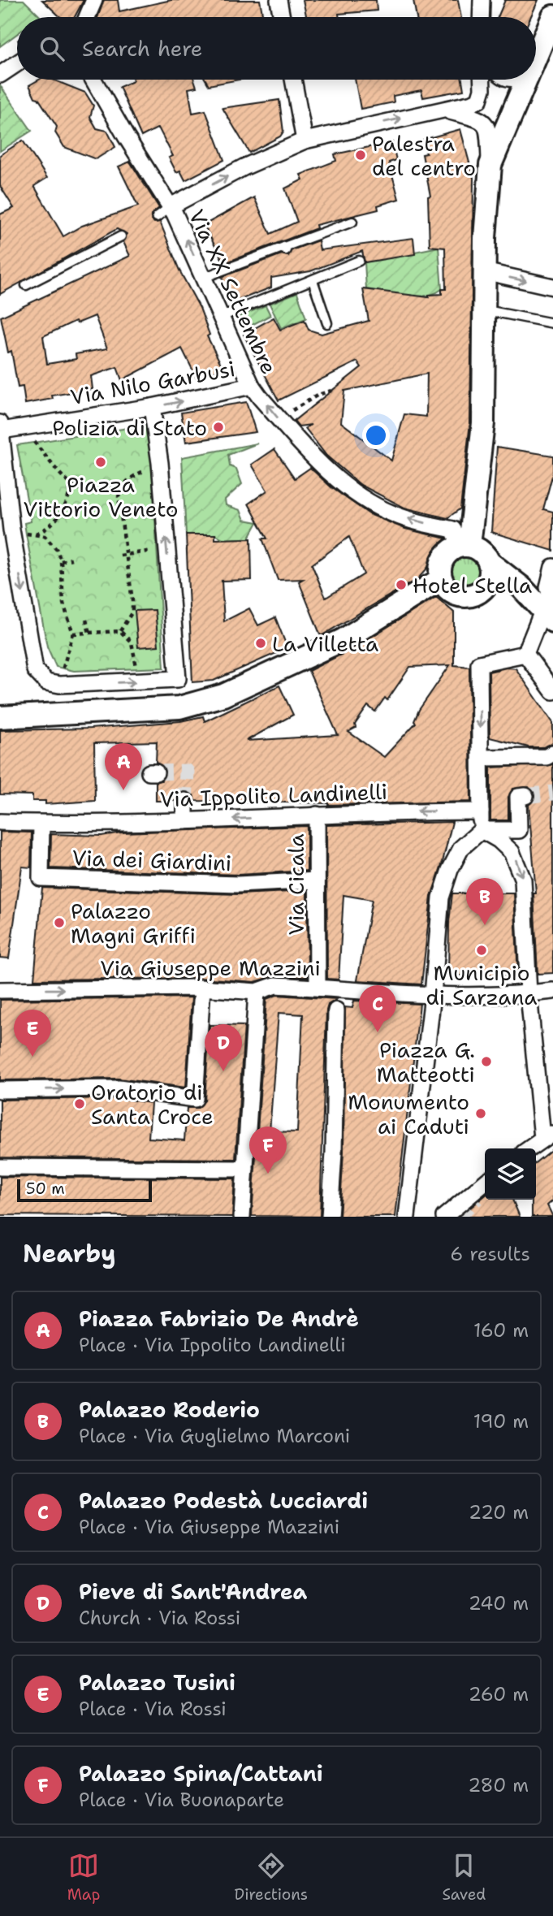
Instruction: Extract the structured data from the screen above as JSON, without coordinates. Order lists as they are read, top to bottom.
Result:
{
  "streets": {
    "street": [
      "Via XX Settembre",
      "Via Nilo Garbusi",
      "Via Ippolito Landinelli",
      "Via dei Giardini",
      "Via Cicala",
      "Via Giuseppe Mazzini"
    ]
  },
  "crossings": [
    ["Via XX Settembre", "Via Nilo Garbusi"],
    ["Via Ippolito Landinelli", "Via dei Giardini"],
    ["Via Ippolito Landinelli", "Via Cicala"],
    ["Via dei Giardini", "Via Cicala"],
    ["Via Cicala", "Via Giuseppe Mazzini"]
  ],
  "one_way": [
    "Via XX Settembre",
    "Via Nilo Garbusi",
    "Via Ippolito Landinelli",
    "Via Giuseppe Mazzini"
  ],
  "places": [
    "Palestra del centro",
    "Polizia di Stato",
    "Piazza Vittorio Veneto",
    "Hotel Stella",
    "La Villetta",
    "Palazzo Magni Griffi",
    "Municipio di Sarzana",
    "Piazza G. Matteotti",
    "Oratorio di Santa Croce",
    "Monumento ai Caduti"
  ],
  "scale_bar": "50 m",
  "page": {
    "search": "Search here",
    "pins": [
      "A",
      "B",
      "C",
      "E",
      "D",
      "F"
    ],
    "scale": "50 m",
    "heading": ["Nearby", "6 results"],
    "list": [
      {
        "mark": "A",
        "name": "Piazza Fabrizio De Andrè",
        "note": "Place · Via Ippolito Landinelli",
        "value": "160 m"
      },
      {
        "mark": "B",
        "name": "Palazzo Roderio",
        "note": "Place · Via Guglielmo Marconi",
        "value": "190 m"
      },
      {
        "mark": "C",
        "name": "Palazzo Podestà Lucciardi",
        "note": "Place · Via Giuseppe Mazzini",
        "value": "220 m"
      },
      {
        "mark": "D",
        "name": "Pieve di Sant'Andrea",
        "note": "Church · Via Rossi",
        "value": "240 m"
      },
      {
        "mark": "E",
        "name": "Palazzo Tusini",
        "note": "Place · Via Rossi",
        "value": "260 m"
      },
      {
        "mark": "F",
        "name": "Palazzo Spina/Cattani",
        "note": "Place · Via Buonaparte",
        "value": "280 m"
      }
    ],
    "nav": ["Map", "Directions", "Saved"]
  }
}
